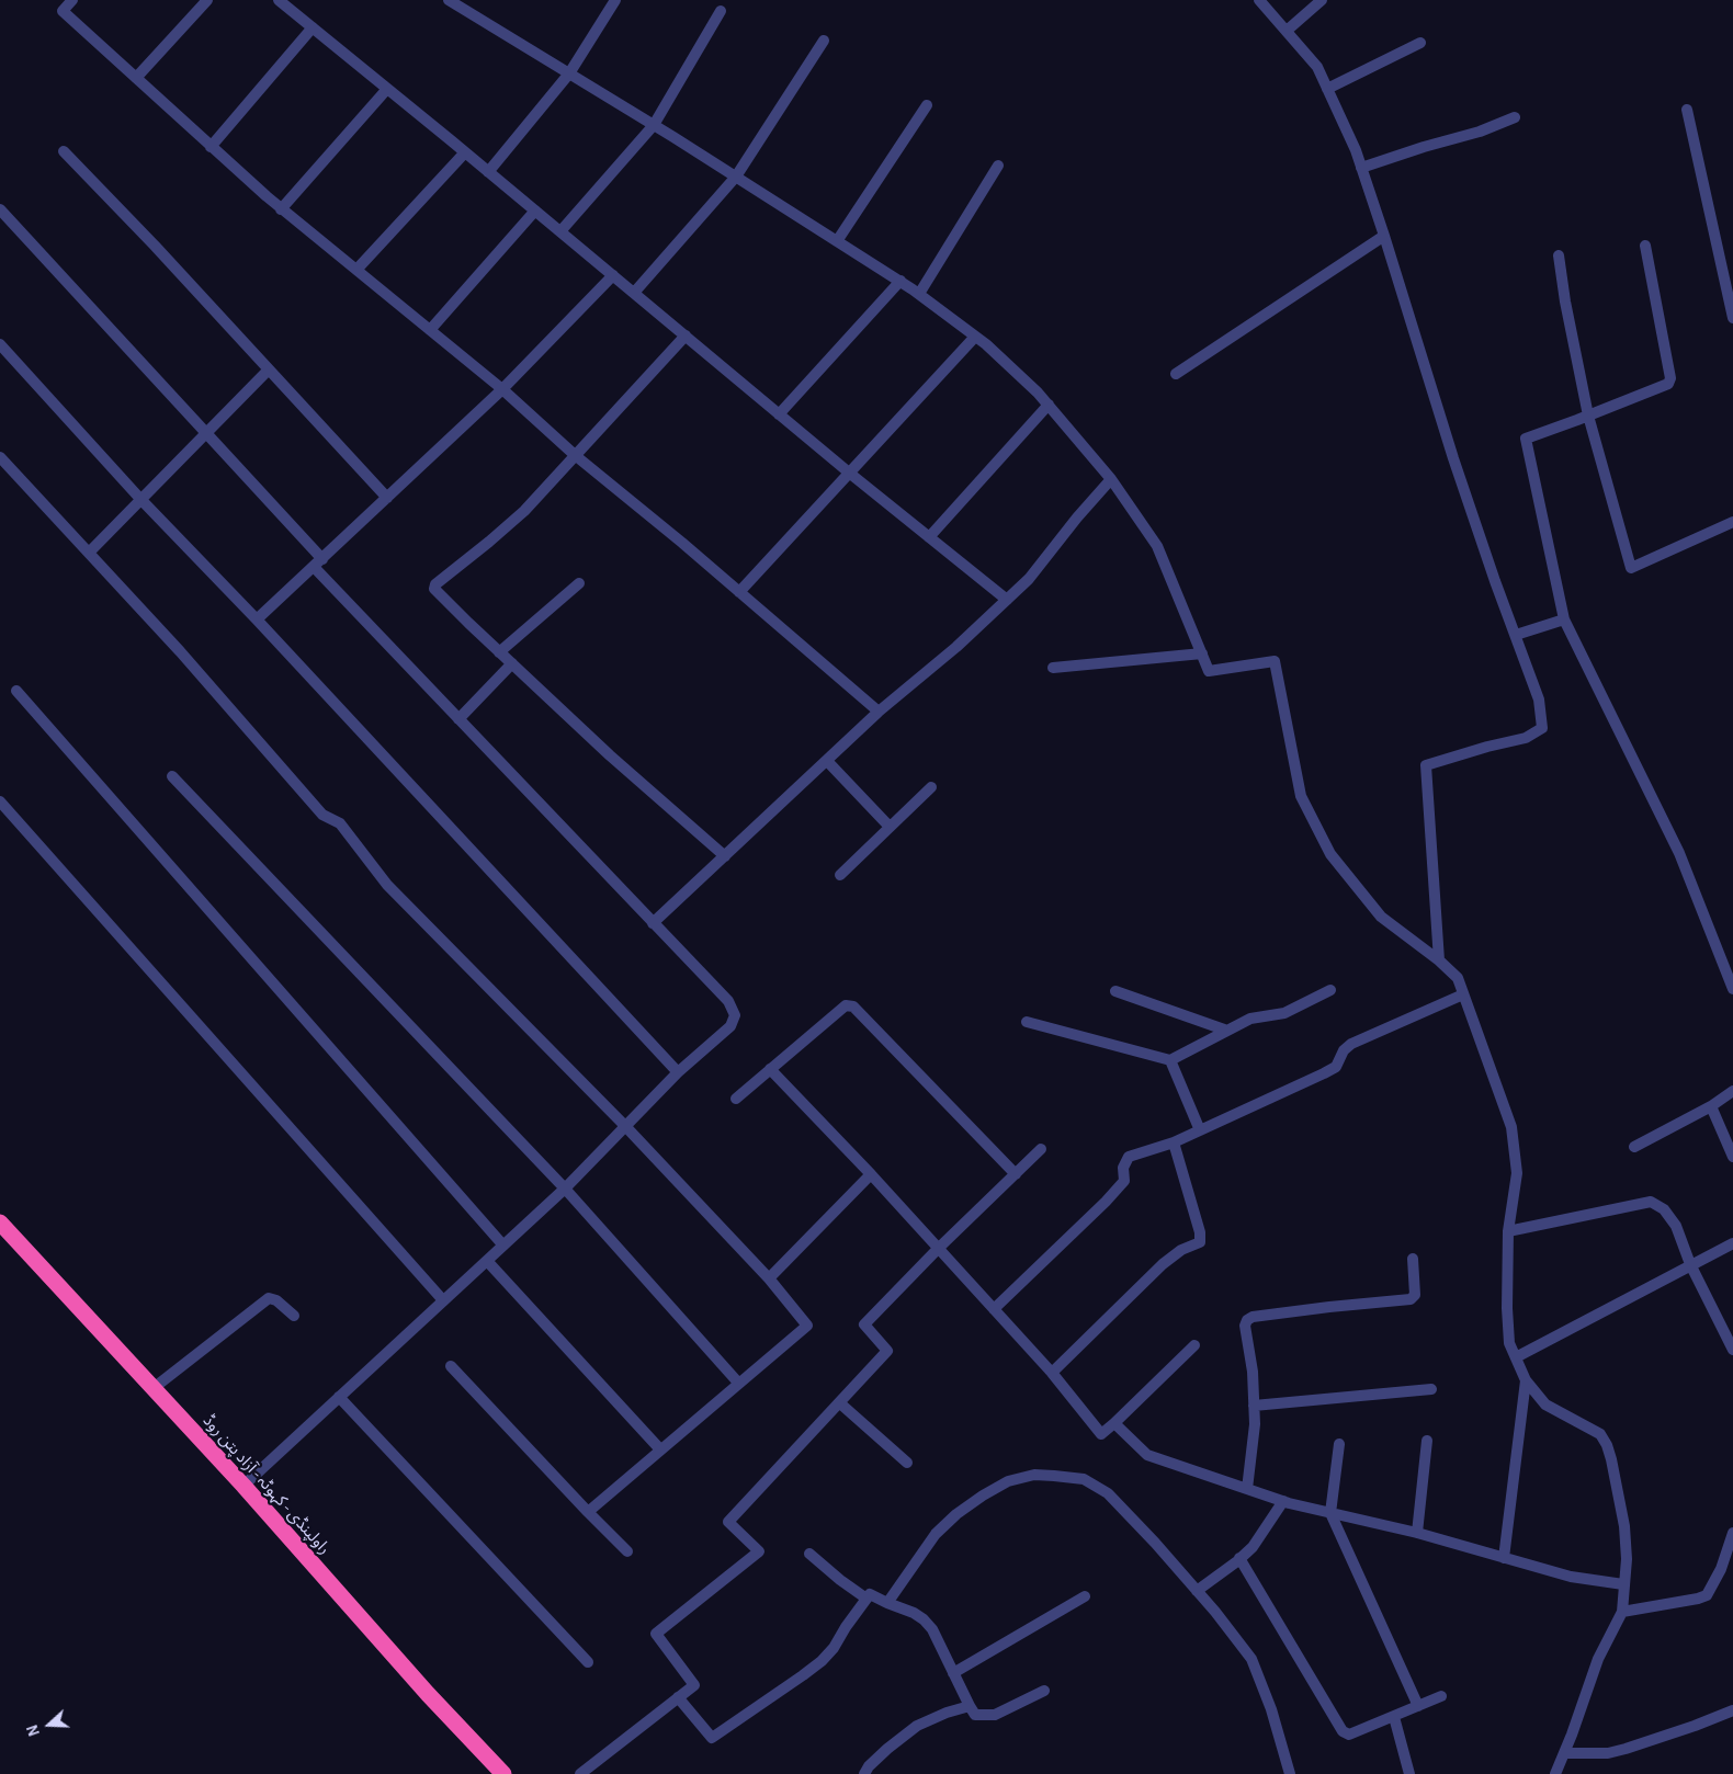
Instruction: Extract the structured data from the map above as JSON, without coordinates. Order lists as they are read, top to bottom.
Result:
{
  "streets": {
    "highway": ["راولپنڈی - کہوٹہ - آزاد پتن روڈ"]
  },
  "north": "left"
}
